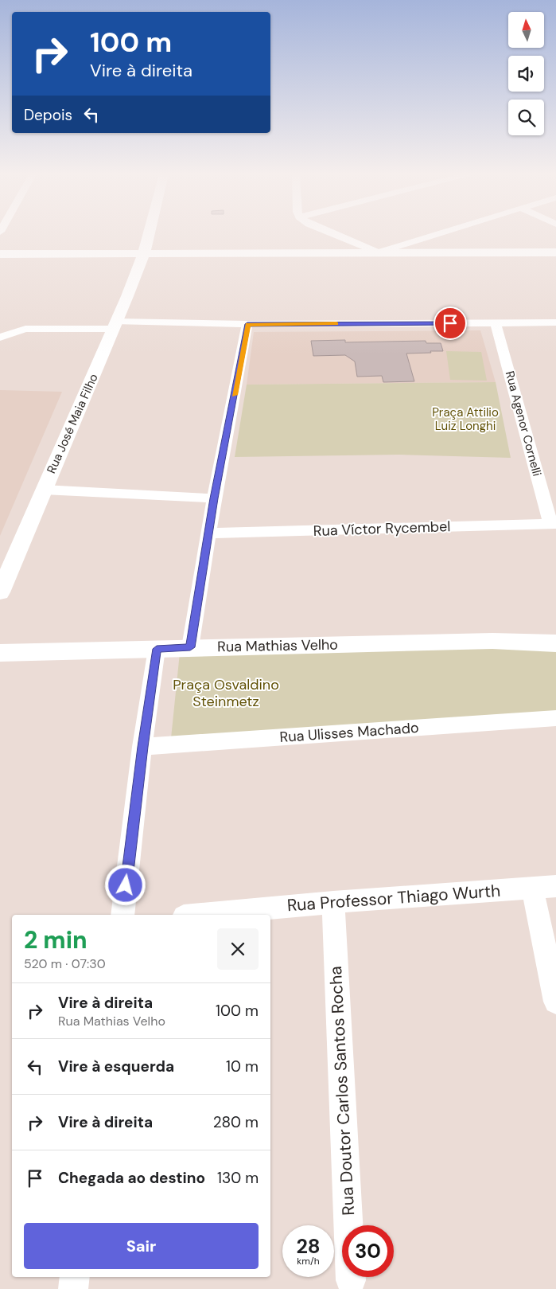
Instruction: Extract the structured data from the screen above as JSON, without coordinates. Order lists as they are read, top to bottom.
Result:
{
  "streets": {
    "street": [
      "Rua José Maia Filho",
      "Rua Agenor Cornelli",
      "Rua Víctor Rycembel",
      "Rua Mathias Velho",
      "Rua Ulisses Machado",
      "Rua Professor Thiago Wurth",
      "Rua Doutor Carlos Santos Rocha"
    ]
  },
  "crossings": [
    ["Rua Agenor Cornelli", "Rua Víctor Rycembel"],
    ["Rua Professor Thiago Wurth", "Rua Doutor Carlos Santos Rocha"]
  ],
  "parks": ["Praça Attilio Luiz Longhi", "Praça Osvaldino Steinmetz"],
  "north": "top",
  "page": {
    "turn": ["100 m", "Vire à direita"],
    "then": "Depois",
    "heading": ["2 min", "520 m · 07:30"],
    "list": [
      {
        "name": "Vire à direita",
        "note": "Rua Mathias Velho",
        "value": "100 m"
      },
      {
        "name": "Vire à esquerda",
        "value": "10 m"
      },
      {
        "name": "Vire à direita",
        "value": "280 m"
      },
      {
        "name": "Chegada ao destino",
        "value": "130 m"
      }
    ],
    "buttons": "Sair",
    "speed": "28 km/h",
    "limit": "30"
  }
}
